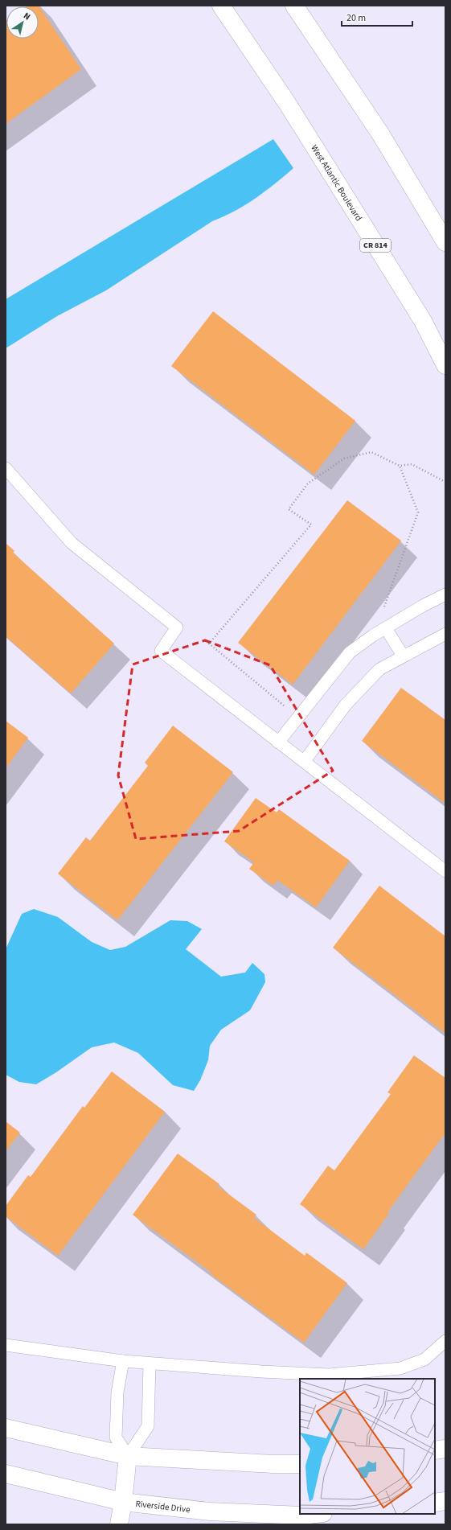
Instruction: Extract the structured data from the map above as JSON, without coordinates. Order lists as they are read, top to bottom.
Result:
{
  "streets": {
    "street": ["West Atlantic Boulevard", "CR 814", "Riverside Drive"]
  },
  "scale_bar": "20 m",
  "north": "top right"
}
